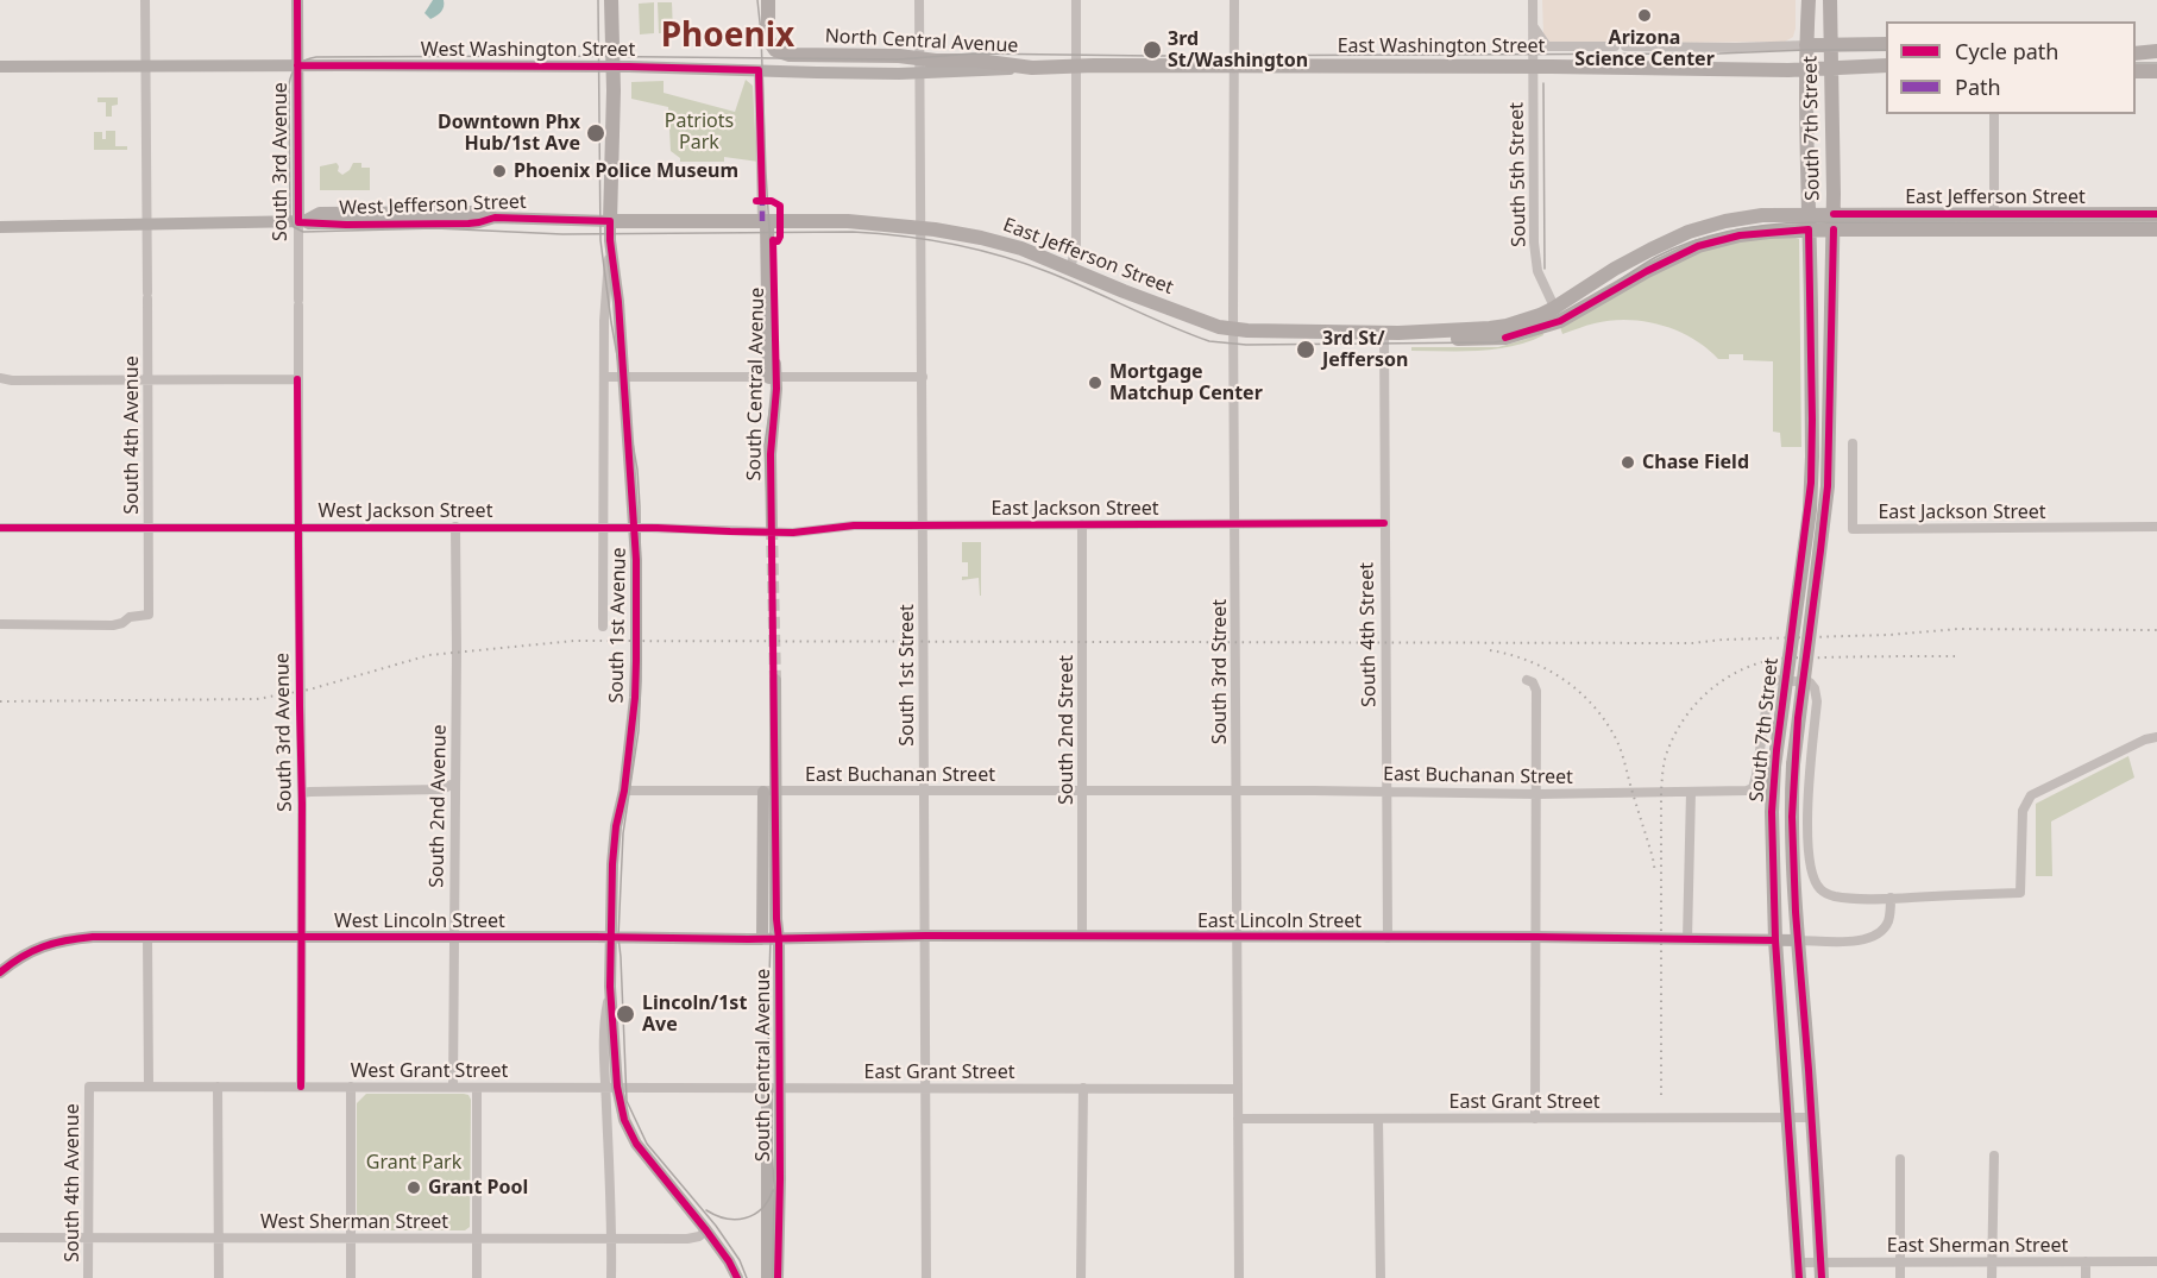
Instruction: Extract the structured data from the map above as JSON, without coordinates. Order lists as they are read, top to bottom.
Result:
{
  "streets": {
    "main road": [
      "North Central Avenue",
      "East Washington Street",
      "West Washington Street",
      "South 7th Street",
      "South 3rd Avenue",
      "East Jefferson Street",
      "West Jefferson Street",
      "South Central Avenue",
      "South 1st Avenue",
      "West Lincoln Street",
      "East Lincoln Street"
    ],
    "street": [
      "South 5th Street",
      "South 4th Avenue",
      "East Jackson Street",
      "West Jackson Street",
      "South 4th Street",
      "South 3rd Street",
      "South 1st Street",
      "South 2nd Street",
      "East Buchanan Street",
      "South 2nd Avenue",
      "West Grant Street",
      "East Grant Street",
      "West Sherman Street",
      "East Sherman Street"
    ]
  },
  "crossings": [
    ["North Central Avenue", "East Washington Street"],
    ["North Central Avenue", "West Washington Street"],
    ["North Central Avenue", "South 1st Street"],
    ["East Washington Street", "South 7th Street"],
    ["East Washington Street", "South 5th Street"],
    ["East Washington Street", "South 3rd Street"],
    ["West Washington Street", "South 3rd Avenue"],
    ["West Washington Street", "South 4th Avenue"],
    ["West Washington Street", "South 1st Avenue"],
    ["West Washington Street", "South 1st Street"],
    ["South 7th Street", "East Jefferson Street"],
    ["South 7th Street", "East Lincoln Street"],
    ["South 7th Street", "East Grant Street"],
    ["South 7th Street", "East Sherman Street"],
    ["South 3rd Avenue", "West Jefferson Street"],
    ["South 3rd Avenue", "West Jackson Street"],
    ["South 3rd Avenue", "West Lincoln Street"],
    ["South 3rd Avenue", "West Grant Street"],
    ["South 5th Street", "East Jefferson Street"],
    ["East Jefferson Street", "West Jefferson Street"],
    ["East Jefferson Street", "South 4th Street"],
    ["East Jefferson Street", "South 3rd Street"],
    ["East Jefferson Street", "South 1st Street"],
    ["West Jefferson Street", "South 4th Avenue"],
    ["West Jefferson Street", "South 1st Avenue"],
    ["South Central Avenue", "East Jackson Street"],
    ["South Central Avenue", "West Jackson Street"],
    ["South Central Avenue", "East Buchanan Street"],
    ["South Central Avenue", "East Lincoln Street"],
    ["South Central Avenue", "West Grant Street"],
    ["South Central Avenue", "East Grant Street"],
    ["South 4th Avenue", "West Jackson Street"],
    ["South 4th Avenue", "West Grant Street"],
    ["South 4th Avenue", "West Sherman Street"],
    ["East Jackson Street", "West Jackson Street"],
    ["East Jackson Street", "South 4th Street"],
    ["East Jackson Street", "South 3rd Street"],
    ["East Jackson Street", "South 1st Street"],
    ["East Jackson Street", "South 2nd Street"],
    ["West Jackson Street", "South 1st Avenue"],
    ["West Jackson Street", "South 2nd Avenue"],
    ["South 1st Avenue", "East Buchanan Street"],
    ["South 1st Avenue", "West Lincoln Street"],
    ["South 1st Avenue", "West Grant Street"],
    ["South 4th Street", "East Buchanan Street"],
    ["South 4th Street", "East Lincoln Street"],
    ["South 3rd Street", "East Buchanan Street"],
    ["South 3rd Street", "East Lincoln Street"],
    ["South 3rd Street", "East Grant Street"],
    ["South 1st Street", "East Buchanan Street"],
    ["South 1st Street", "East Lincoln Street"],
    ["South 1st Street", "East Grant Street"],
    ["South 2nd Street", "East Buchanan Street"],
    ["South 2nd Street", "East Lincoln Street"],
    ["East Buchanan Street", "East Lincoln Street"],
    ["South 2nd Avenue", "West Lincoln Street"],
    ["South 2nd Avenue", "West Grant Street"],
    ["West Lincoln Street", "East Lincoln Street"],
    ["West Grant Street", "East Grant Street"]
  ],
  "districts": ["Phoenix"],
  "parks": ["Patriots Park", "Grant Park"],
  "places": [
    "Arizona Science Center",
    "3rd St/Washington",
    "Downtown Phx Hub/1st Ave",
    "Phoenix Police Museum",
    "3rd St/ Jefferson",
    "Mortgage Matchup Center",
    "Chase Field",
    "Lincoln/1st Ave",
    "Grant Pool"
  ],
  "legend": ["Cycle path", "Path"]
}
